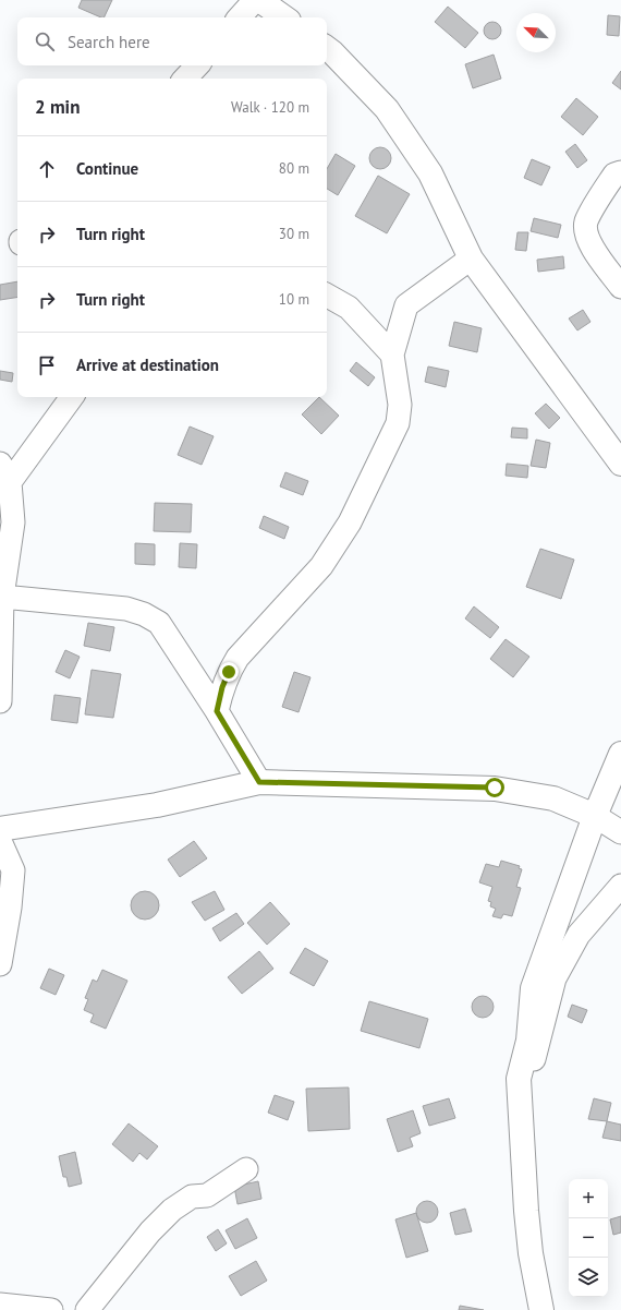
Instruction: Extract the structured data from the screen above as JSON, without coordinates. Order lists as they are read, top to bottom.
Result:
{
  "north": "top left",
  "page": {
    "search": "Search here",
    "heading": ["2 min", "Walk · 120 m"],
    "list": [
      ["Continue", "80 m"],
      ["Turn right", "30 m"],
      ["Turn right", "10 m"],
      "Arrive at destination"
    ],
    "map_buttons": ["+", "−"]
  }
}
